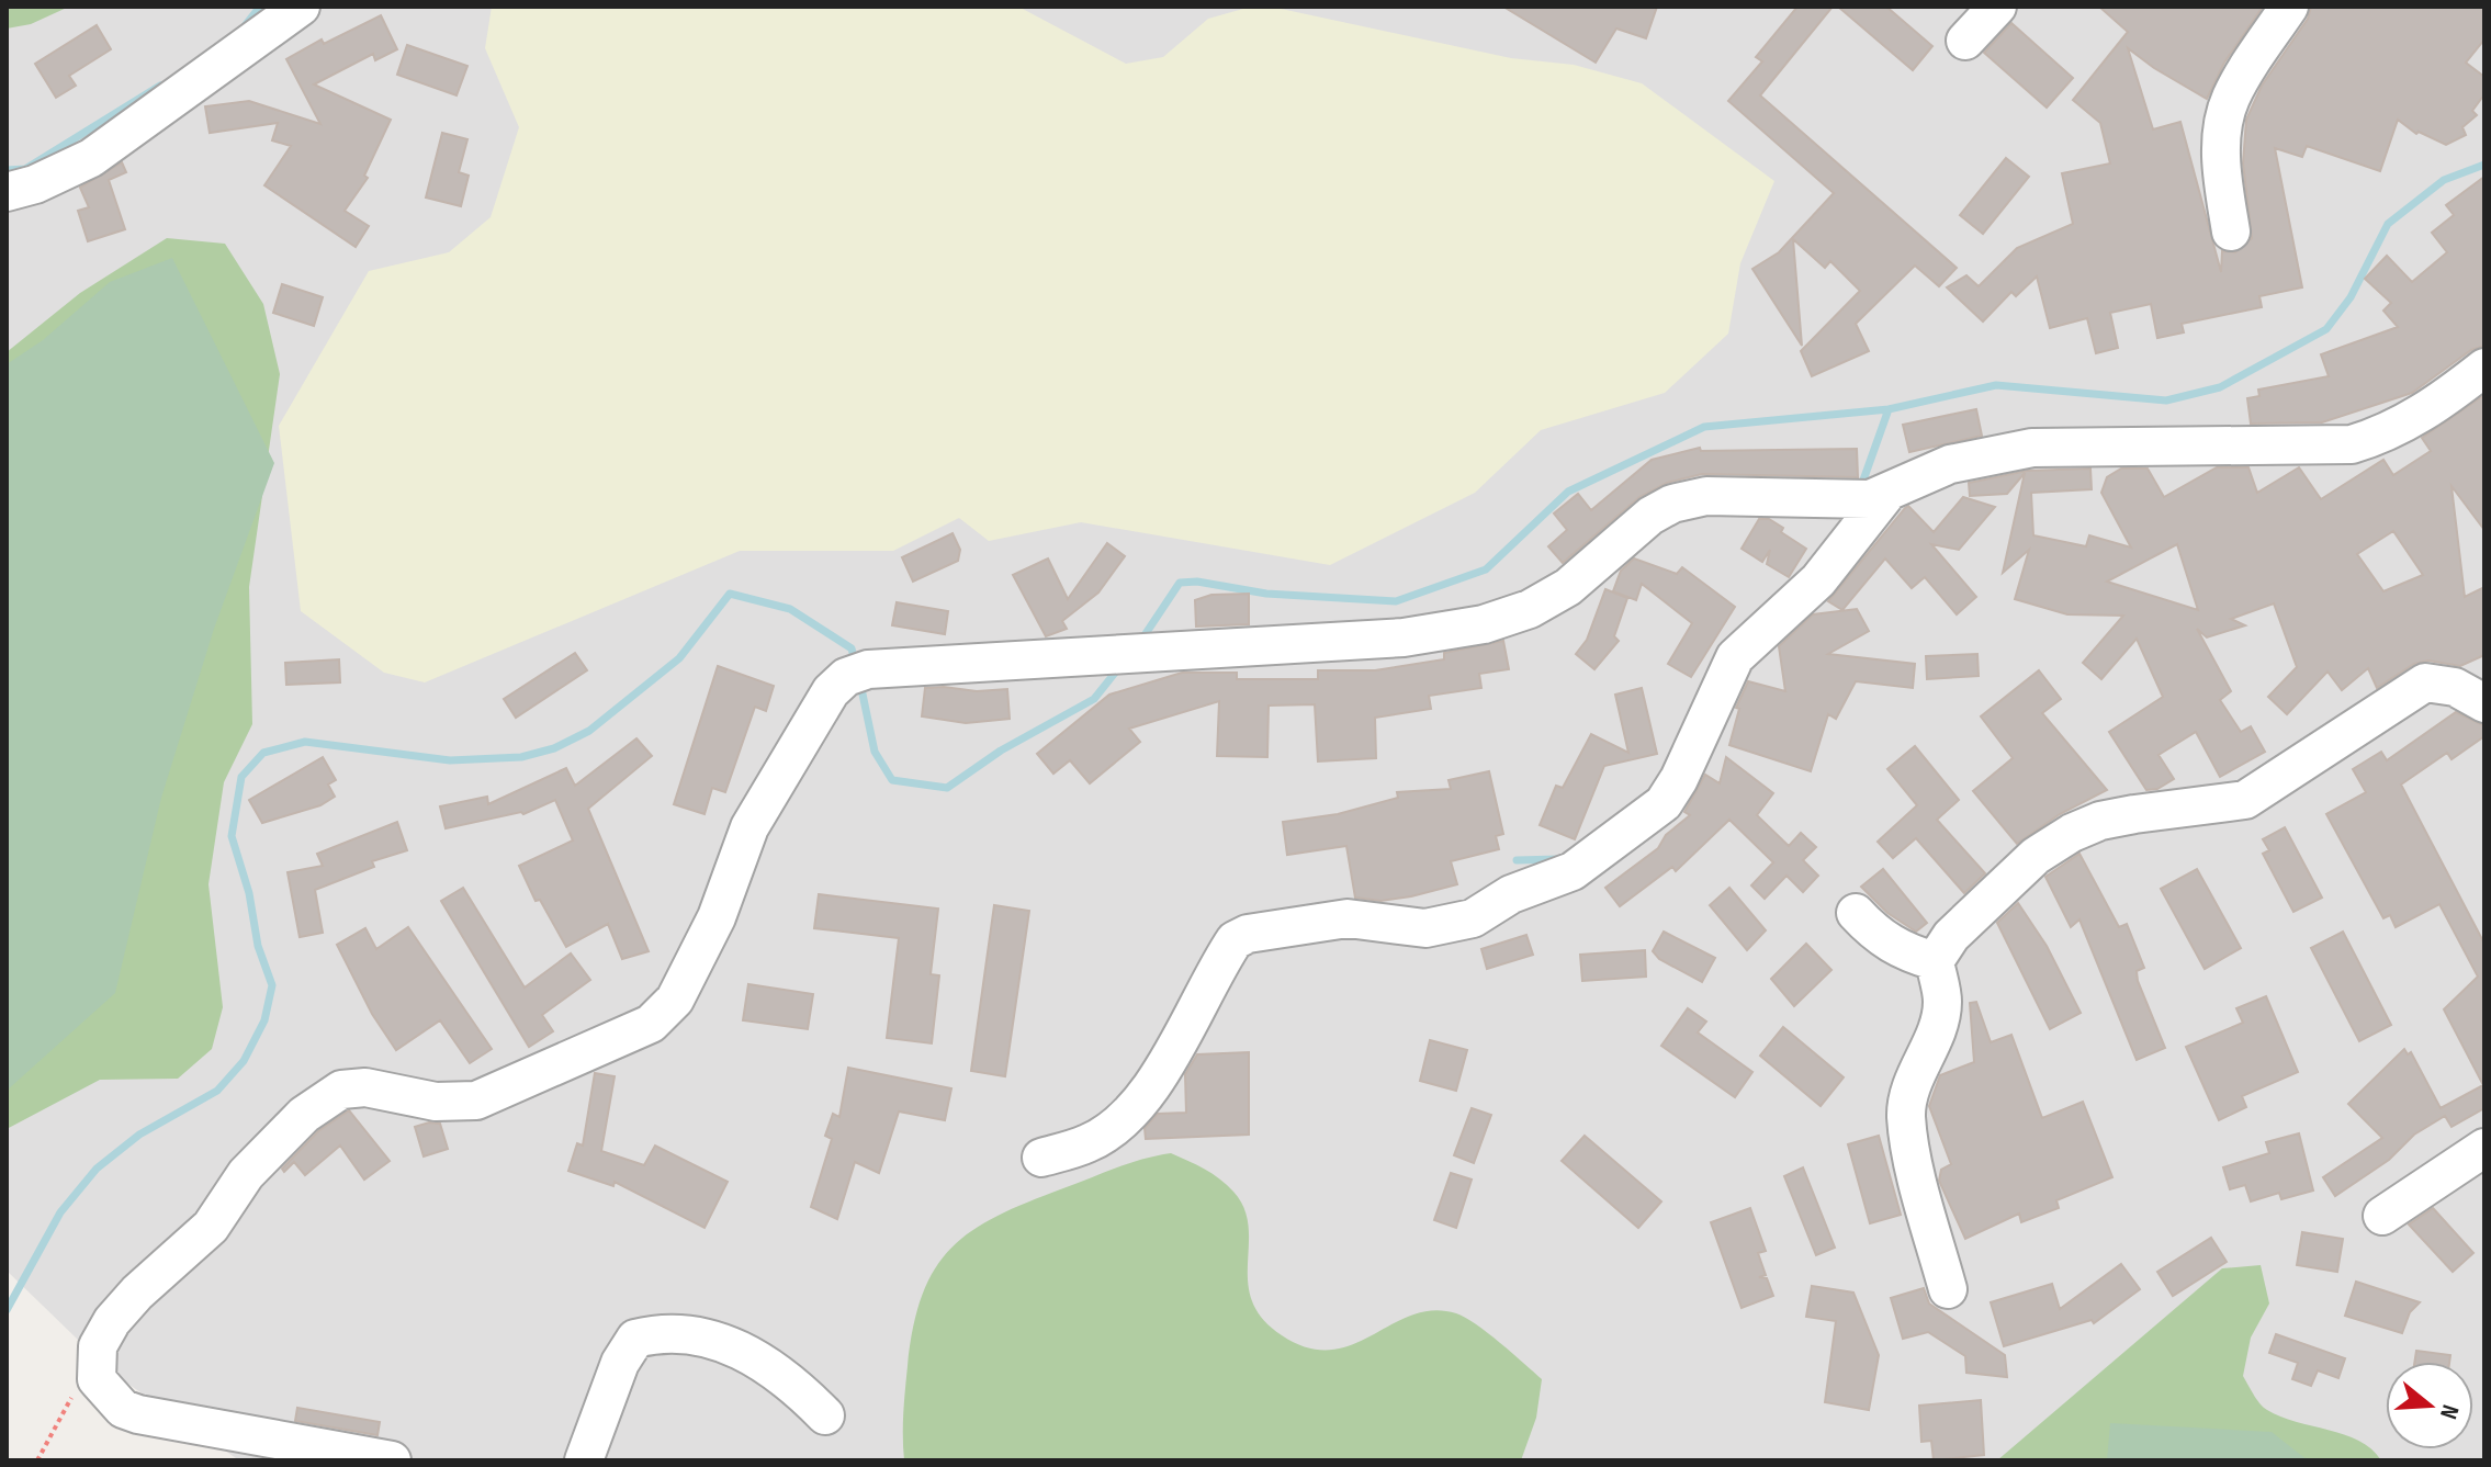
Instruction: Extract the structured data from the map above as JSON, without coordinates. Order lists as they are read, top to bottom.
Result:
{
  "north": "right"
}
